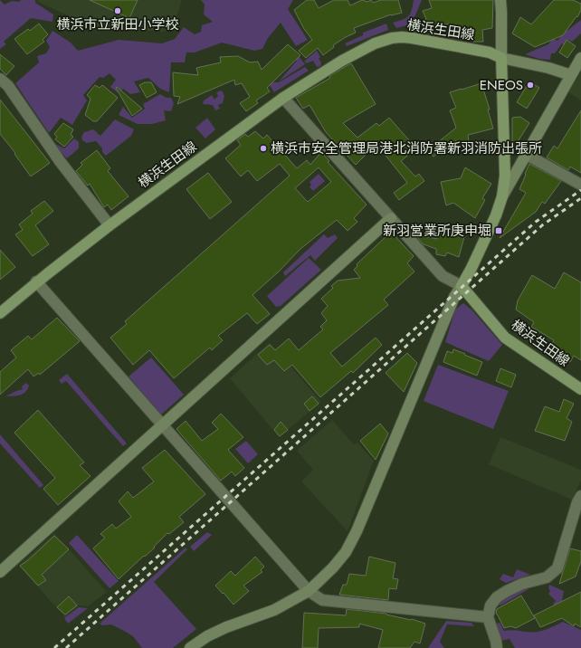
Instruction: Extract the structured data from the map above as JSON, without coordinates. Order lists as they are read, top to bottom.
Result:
{
  "streets": {
    "main road": ["横浜生田線"]
  },
  "places": {
    "other": ["横浜市立新田小学校", "ENEOS", "横浜市安全管理局港北消防署新羽消防出張所"],
    "transit": ["新羽営業所庚申堀"]
  }
}
